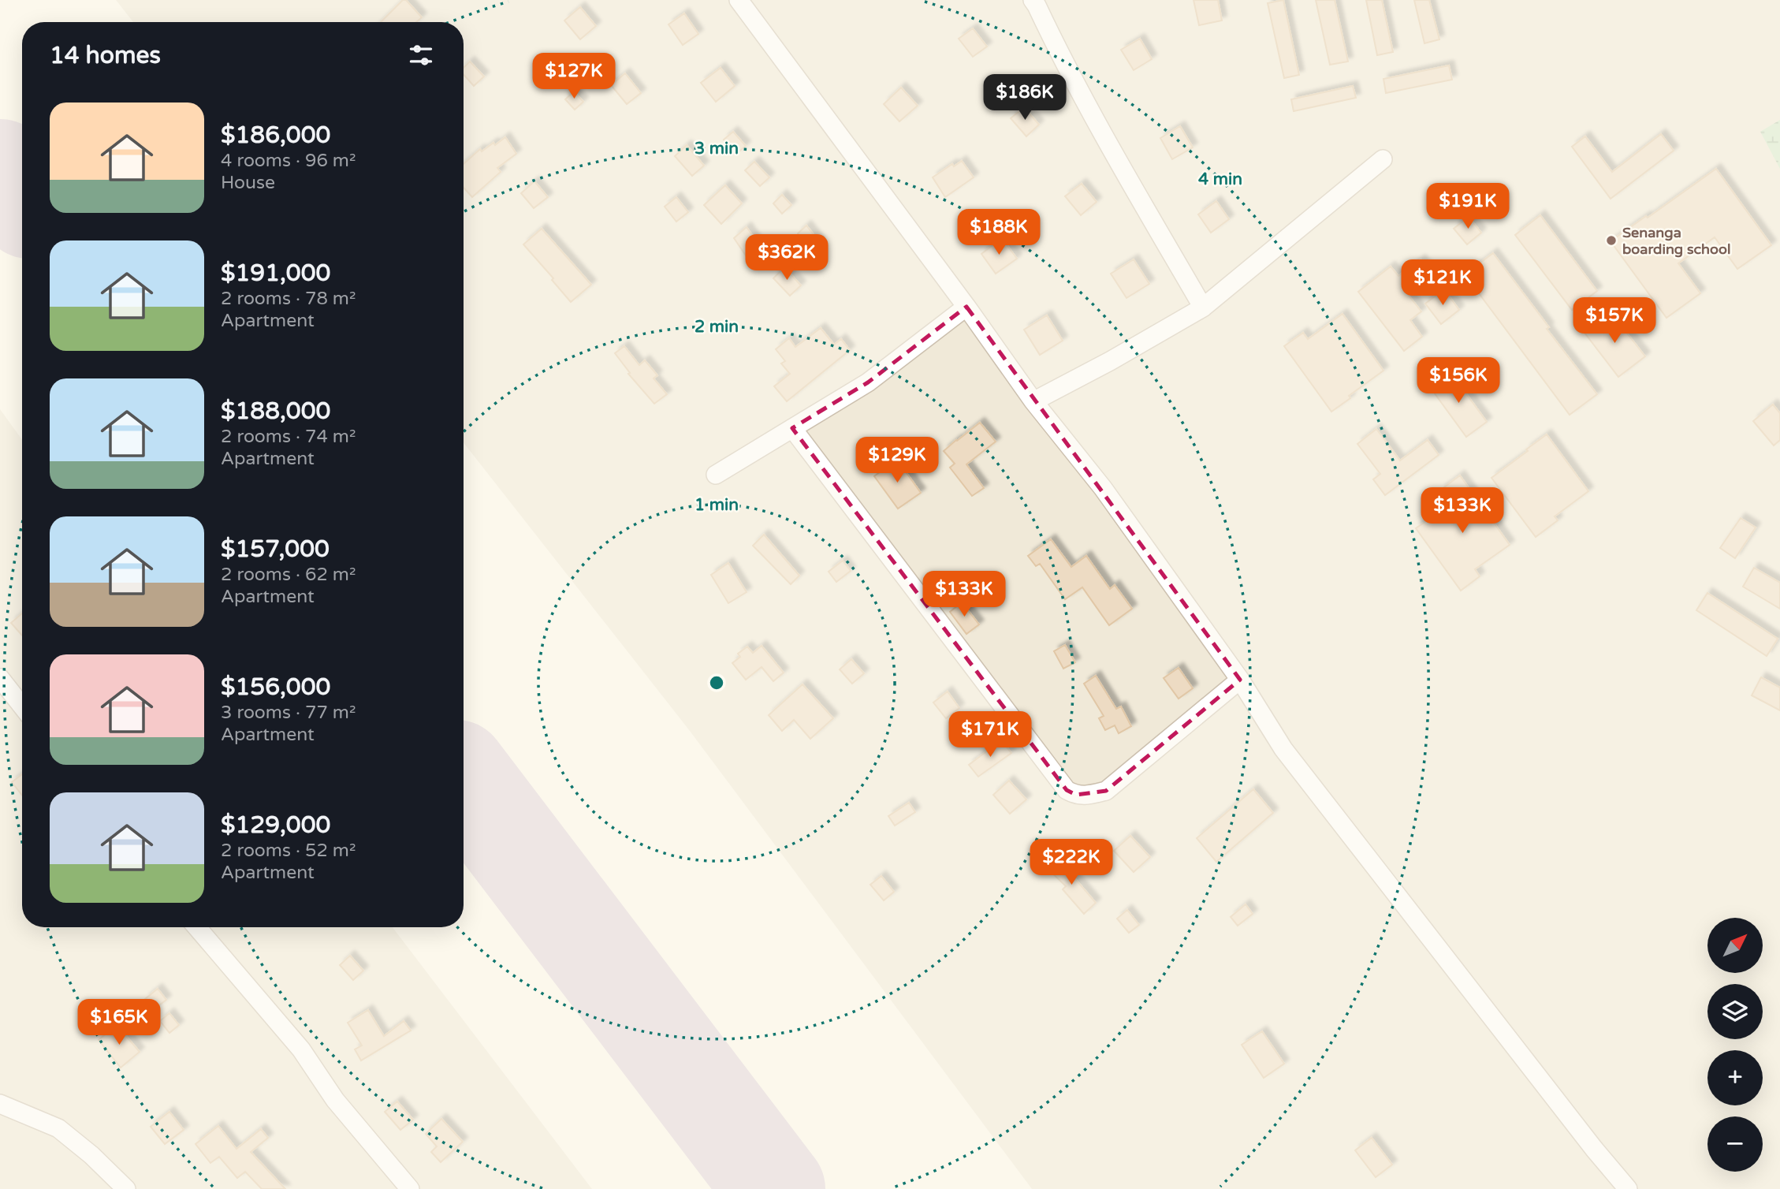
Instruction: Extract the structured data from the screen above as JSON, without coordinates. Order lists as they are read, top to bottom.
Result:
{
  "places": ["Senanga boarding school"],
  "north": "top right",
  "page": {
    "heading": "14 homes",
    "price": [
      "$127K",
      "$186K",
      "$191K",
      "$188K",
      "$362K",
      "$121K",
      "$157K",
      "$156K",
      "$129K",
      "$133K",
      "$133K",
      "$171K",
      "$222K",
      "$165K"
    ],
    "list": [
      {
        "name": "$186,000",
        "note": "4 rooms · 96 m² · House"
      },
      {
        "name": "$191,000",
        "note": "2 rooms · 78 m² · Apartment"
      },
      {
        "name": "$188,000",
        "note": "2 rooms · 74 m² · Apartment"
      },
      {
        "name": "$157,000",
        "note": "2 rooms · 62 m² · Apartment"
      },
      {
        "name": "$156,000",
        "note": "3 rooms · 77 m² · Apartment"
      },
      {
        "name": "$129,000",
        "note": "2 rooms · 52 m² · Apartment"
      }
    ],
    "map_buttons": ["+", "−"]
  },
  "rings": [
    "3 min",
    "4 min",
    "2 min",
    "1 min"
  ]
}
